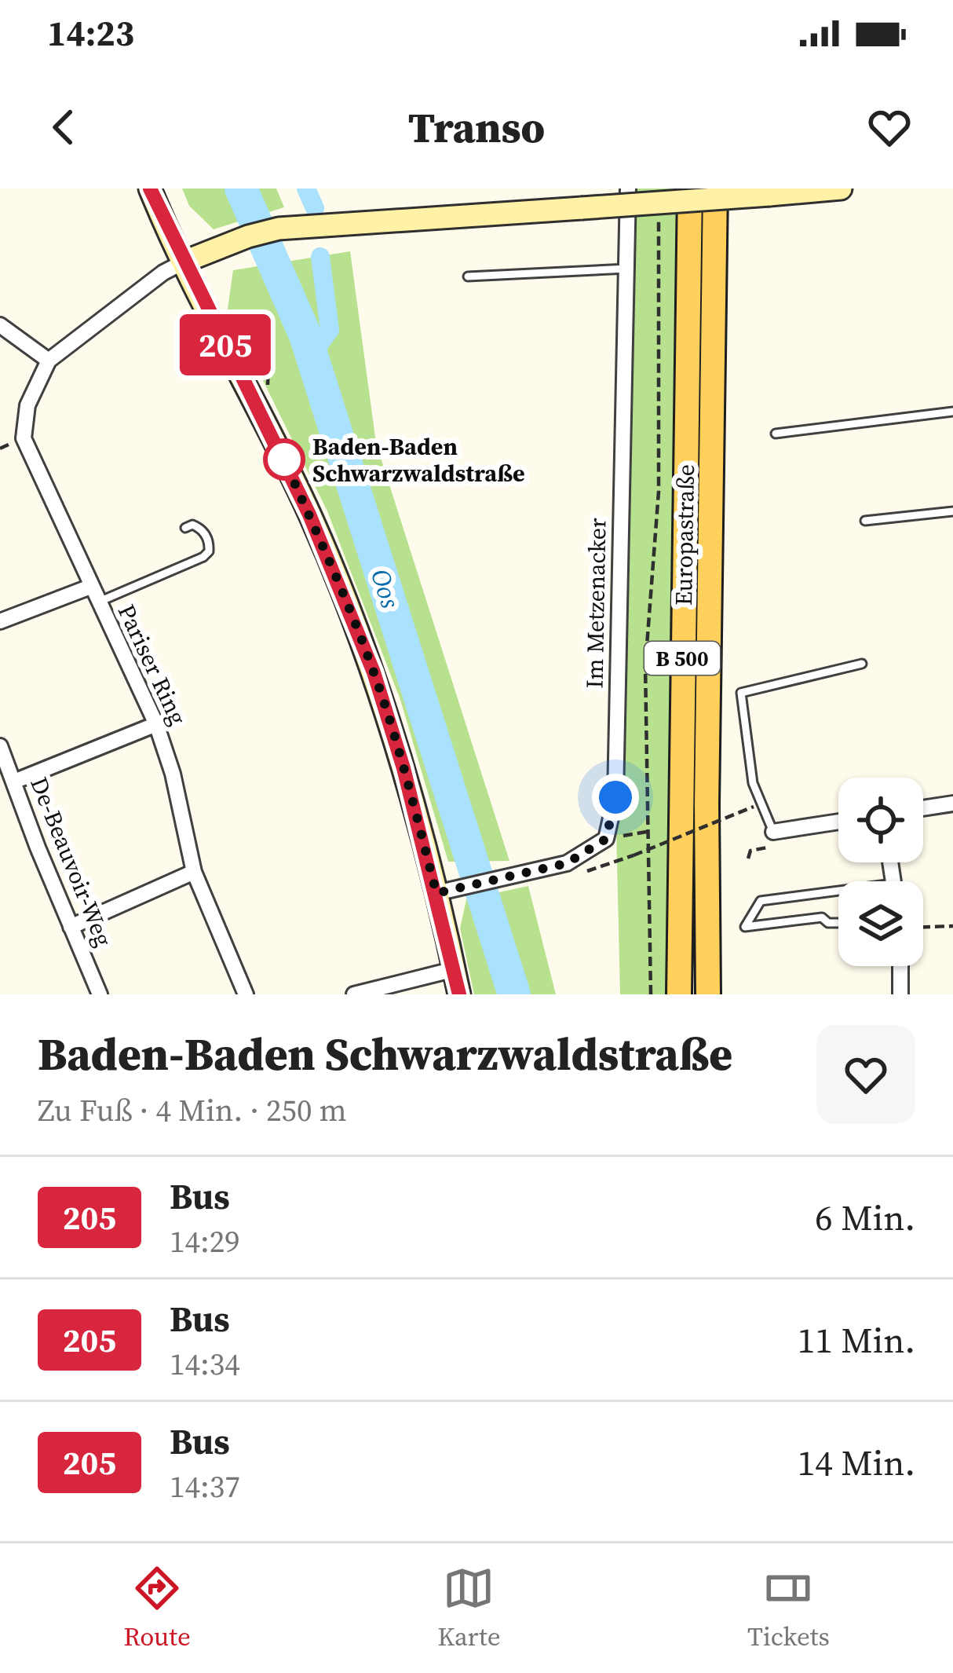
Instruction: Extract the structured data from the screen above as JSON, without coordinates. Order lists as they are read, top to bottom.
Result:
{
  "streets": {
    "main road": ["Europastraße", "B 500"],
    "street": ["Im Metzenacker", "Pariser Ring", "De-Beauvoir-Weg"]
  },
  "water": ["Oos"],
  "places": ["Baden-Baden Schwarzwaldstraße"],
  "lines": ["bus line 205"],
  "page": {
    "status": "14:23",
    "header": "Transo",
    "on_map": "205",
    "heading": ["Baden-Baden Schwarzwaldstraße", "Zu Fuß · 4 Min. · 250 m"],
    "list": [
      {
        "mark": "205",
        "name": "Bus",
        "note": "14:29",
        "value": "6 Min."
      },
      {
        "mark": "205",
        "name": "Bus",
        "note": "14:34",
        "value": "11 Min."
      },
      {
        "mark": "205",
        "name": "Bus",
        "note": "14:37",
        "value": "14 Min."
      }
    ],
    "tabs": ["Route", "Karte", "Tickets"]
  }
}
